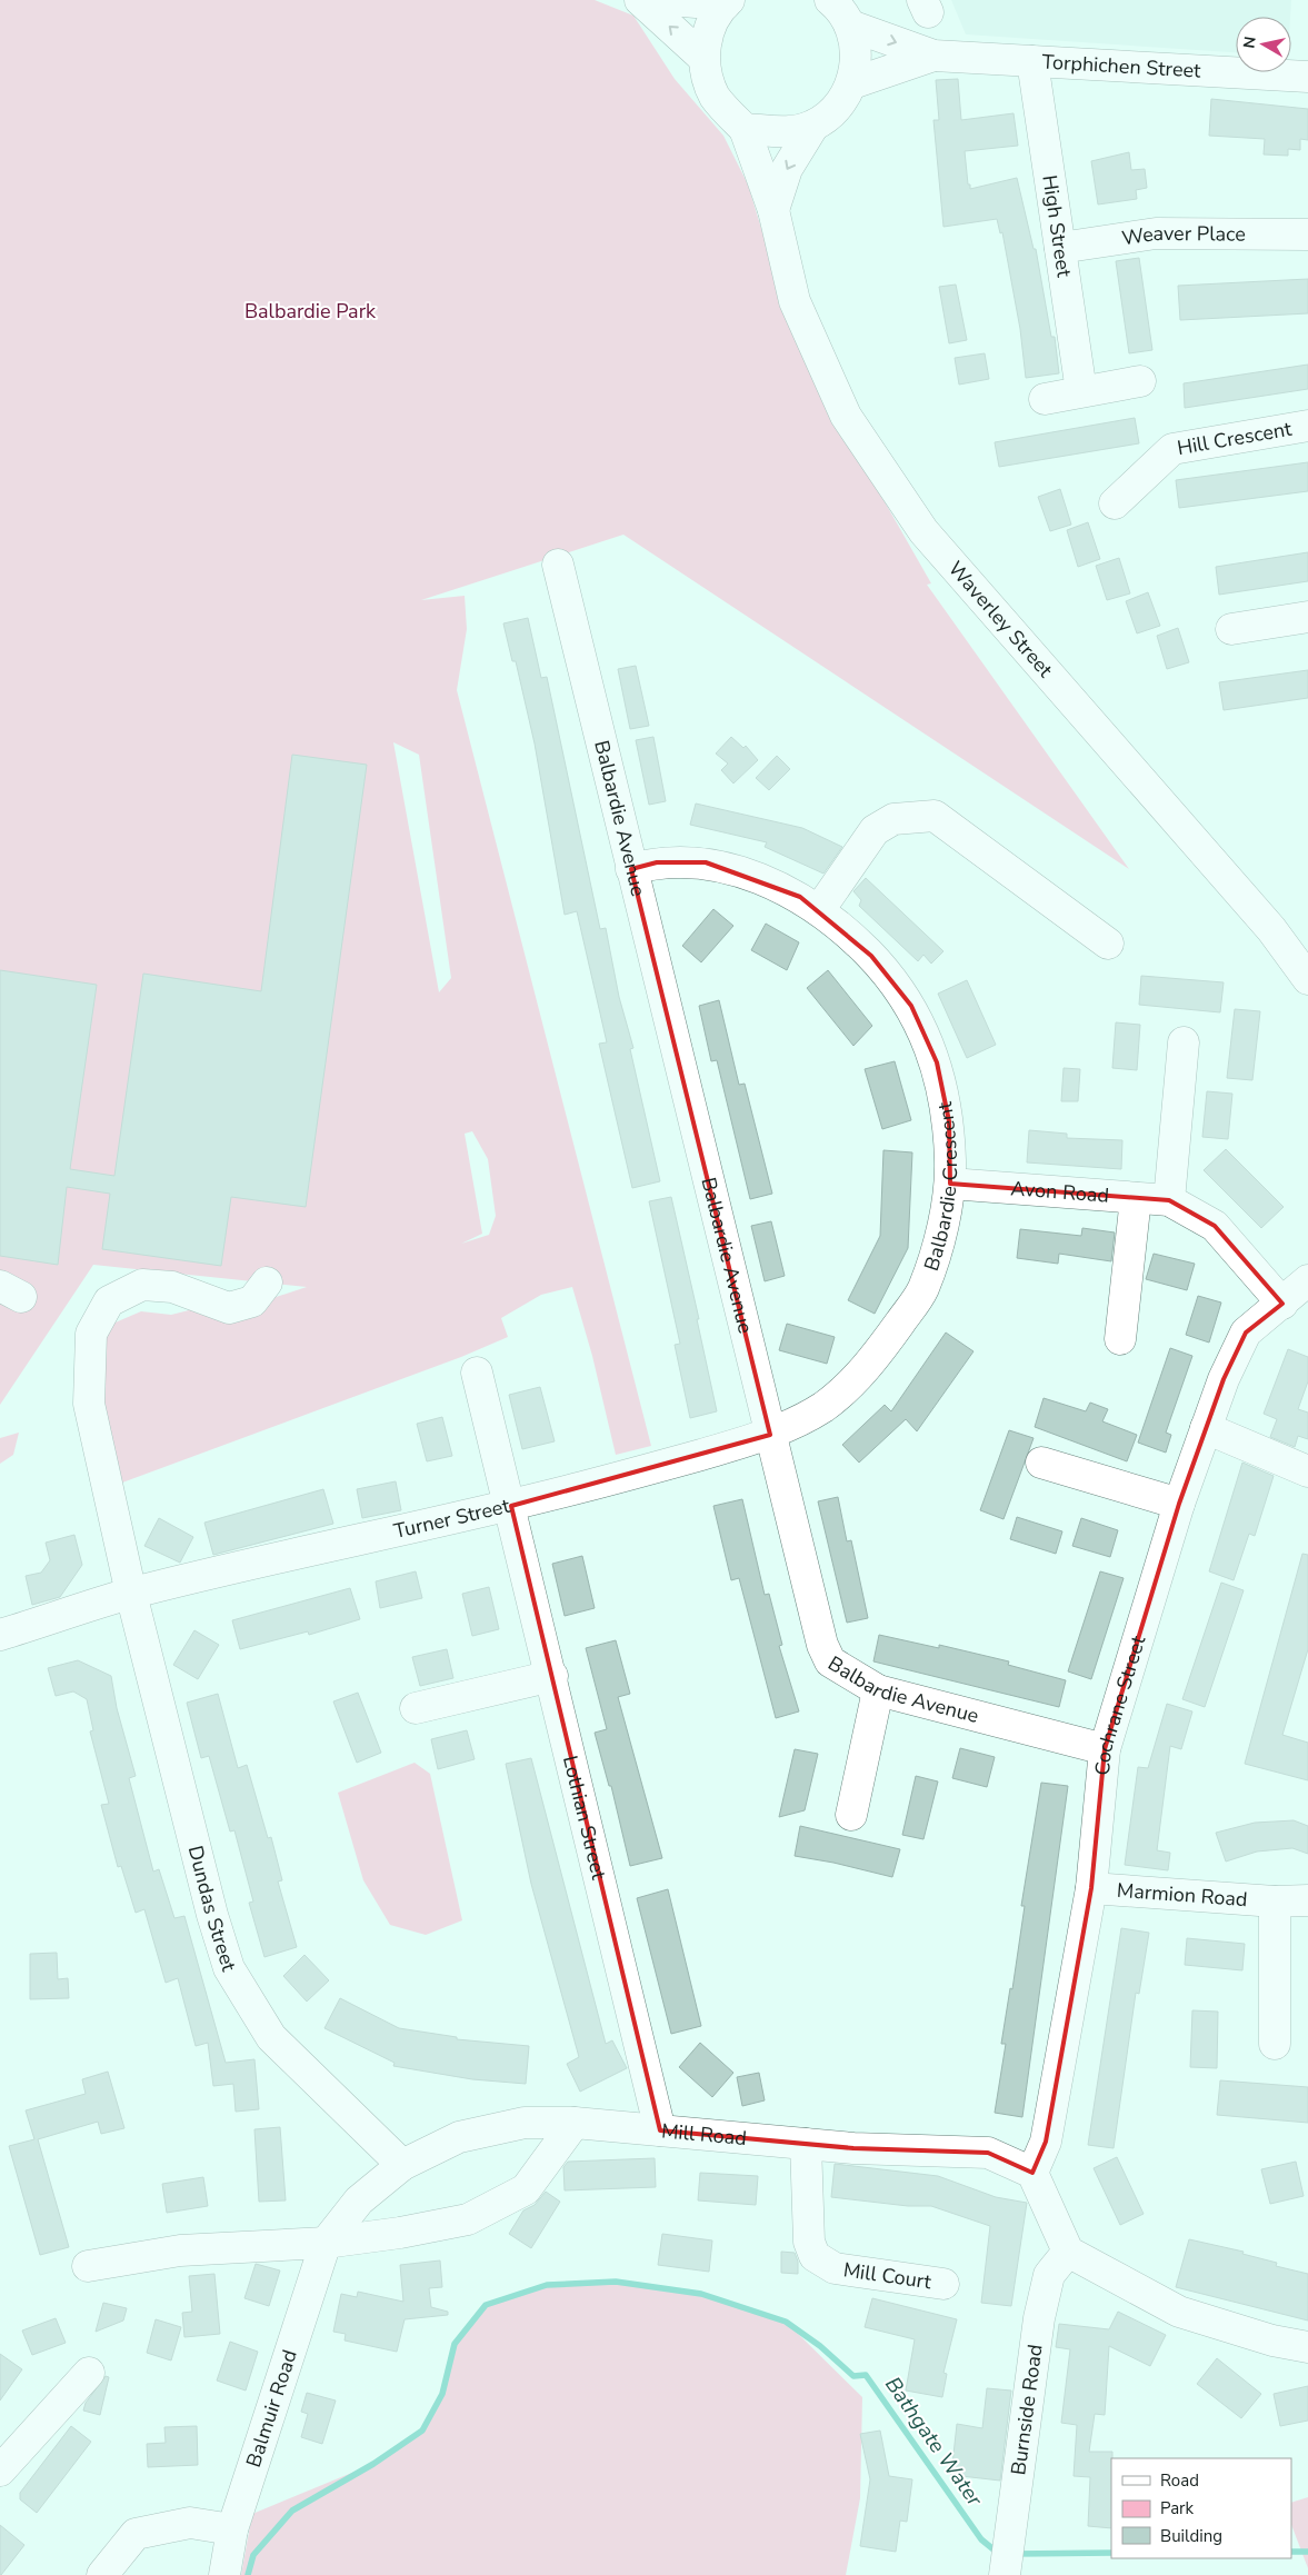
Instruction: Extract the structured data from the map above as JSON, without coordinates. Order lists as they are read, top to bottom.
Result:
{
  "streets": {
    "street": [
      "Torphichen Street",
      "High Street",
      "Weaver Place",
      "Hill Crescent",
      "Waverley Street",
      "Balbardie Avenue",
      "Balbardie Crescent",
      "Avon Road",
      "Turner Street",
      "Cochrane Street",
      "Lothian Street",
      "Marmion Road",
      "Dundas Street",
      "Mill Road",
      "Mill Court",
      "Balmuir Road",
      "Burnside Road"
    ]
  },
  "crossings": [
    ["Torphichen Street", "High Street"],
    ["High Street", "Weaver Place"],
    ["Balbardie Avenue", "Balbardie Crescent"],
    ["Balbardie Avenue", "Turner Street"],
    ["Balbardie Avenue", "Cochrane Street"],
    ["Balbardie Crescent", "Avon Road"],
    ["Balbardie Crescent", "Turner Street"],
    ["Avon Road", "Cochrane Street"],
    ["Turner Street", "Lothian Street"],
    ["Turner Street", "Dundas Street"],
    ["Cochrane Street", "Marmion Road"],
    ["Cochrane Street", "Mill Road"],
    ["Lothian Street", "Mill Road"],
    ["Dundas Street", "Mill Road"],
    ["Mill Road", "Mill Court"],
    ["Mill Road", "Balmuir Road"]
  ],
  "water": ["Bathgate Water"],
  "parks": ["Balbardie Park"],
  "legend": ["Road", "Park", "Building"],
  "north": "left"
}
